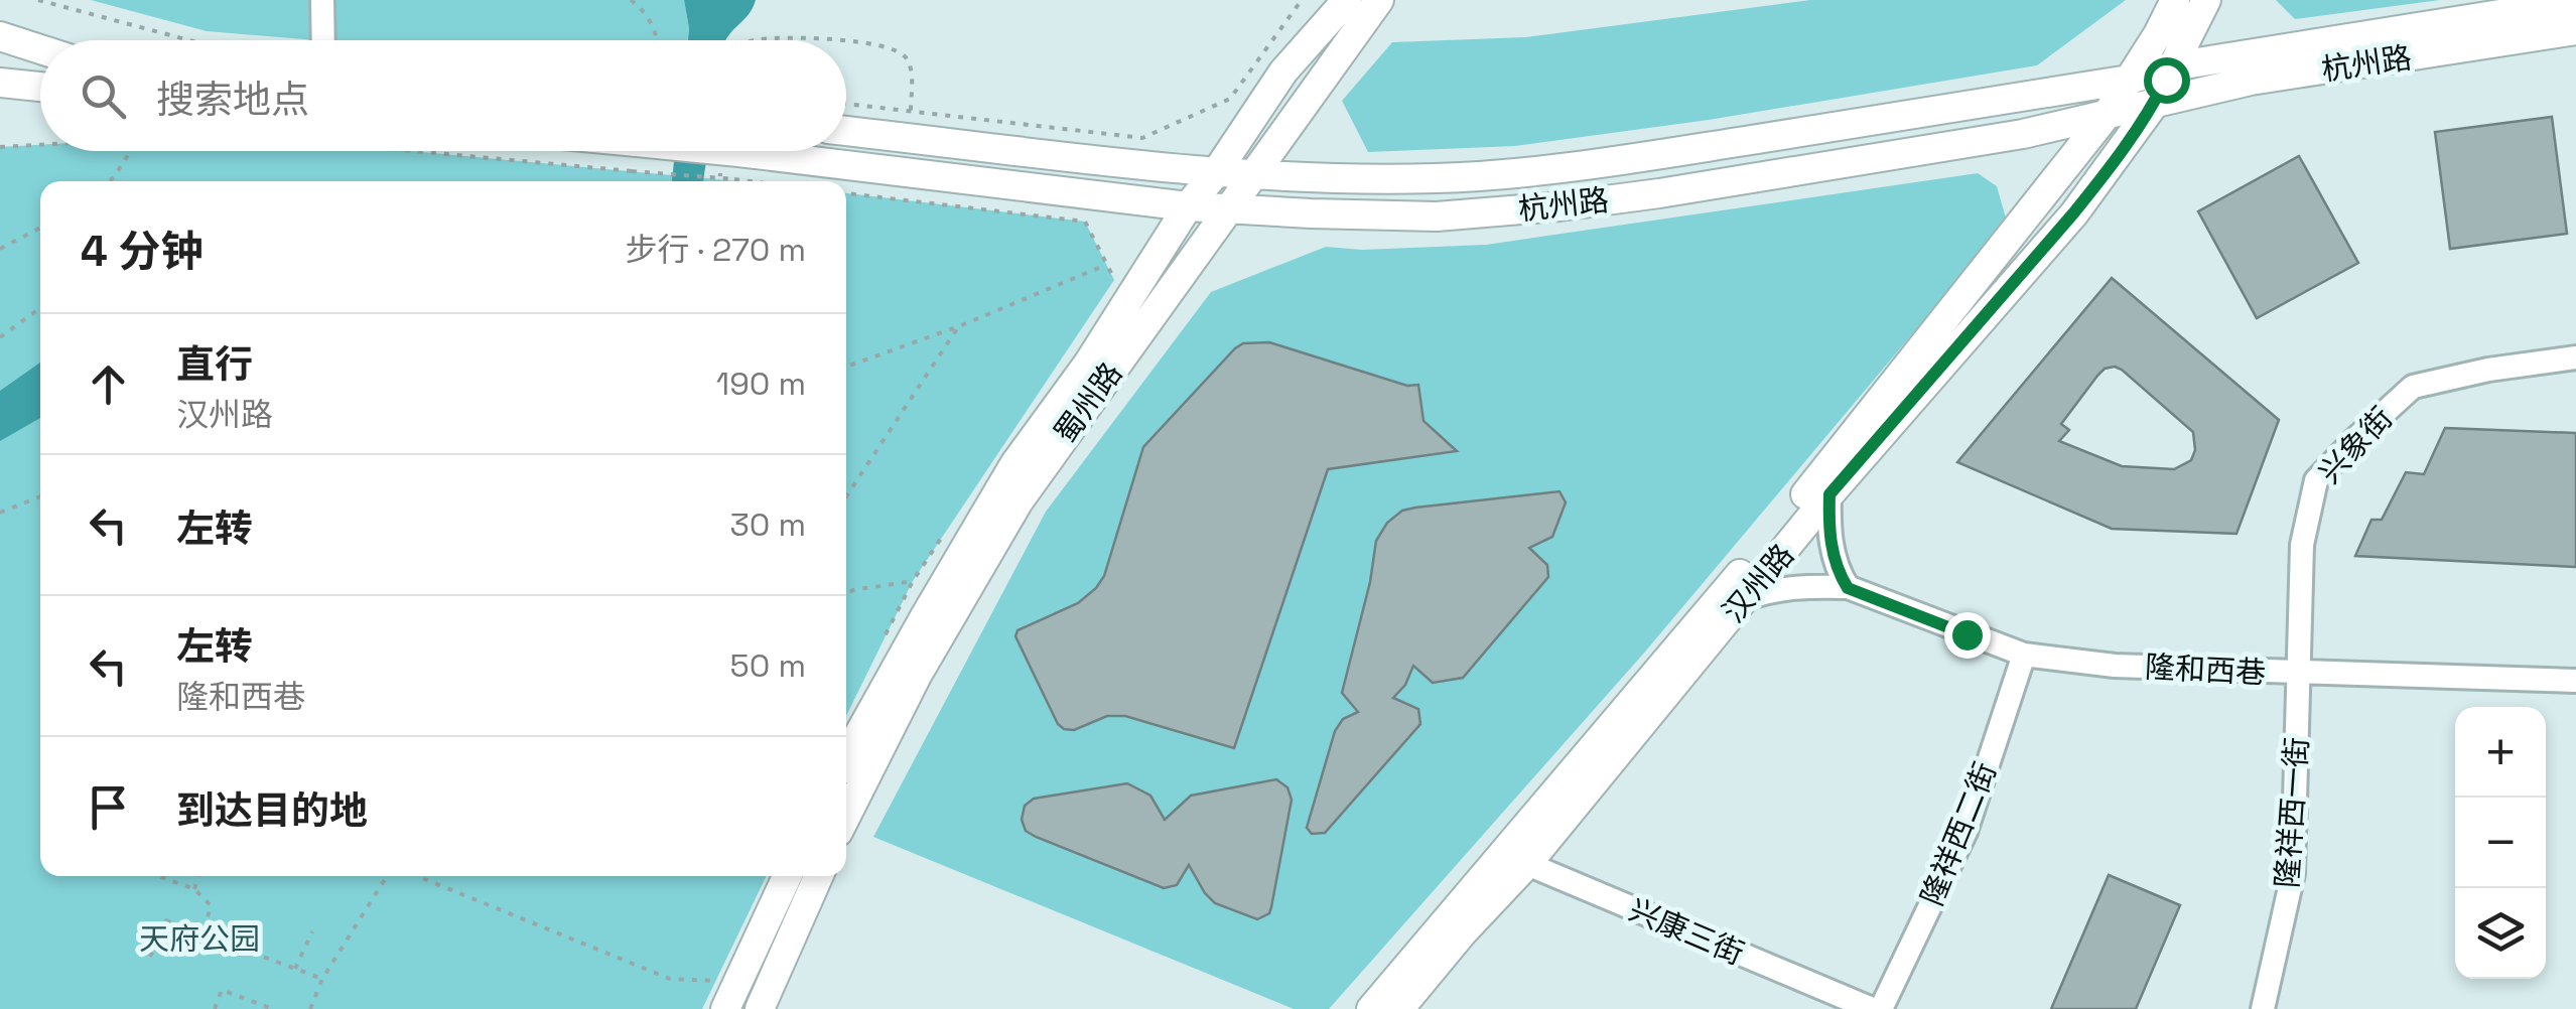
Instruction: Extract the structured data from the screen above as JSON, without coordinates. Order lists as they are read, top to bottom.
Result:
{
  "streets": {
    "main road": ["杭州路", "蜀州路", "汉州路"],
    "street": [
      "兴象街",
      "隆和西巷",
      "隆祥西一街",
      "隆祥西二街",
      "兴康三街"
    ]
  },
  "crossings": [
    ["杭州路", "蜀州路"],
    ["杭州路", "汉州路"],
    ["兴象街", "隆和西巷"],
    ["兴象街", "隆祥西一街"],
    ["汉州路", "隆和西巷"],
    ["汉州路", "兴康三街"],
    ["隆和西巷", "隆祥西一街"],
    ["隆和西巷", "隆祥西二街"]
  ],
  "parks": ["天府公园"],
  "page": {
    "search": "搜索地点",
    "heading": ["4 分钟", "步行 · 270 m"],
    "list": [
      ["直行", "汉州路", "190 m"],
      ["左转", "30 m"],
      ["左转", "隆和西巷", "50 m"],
      "到达目的地"
    ],
    "map_buttons": ["+", "−"]
  }
}
